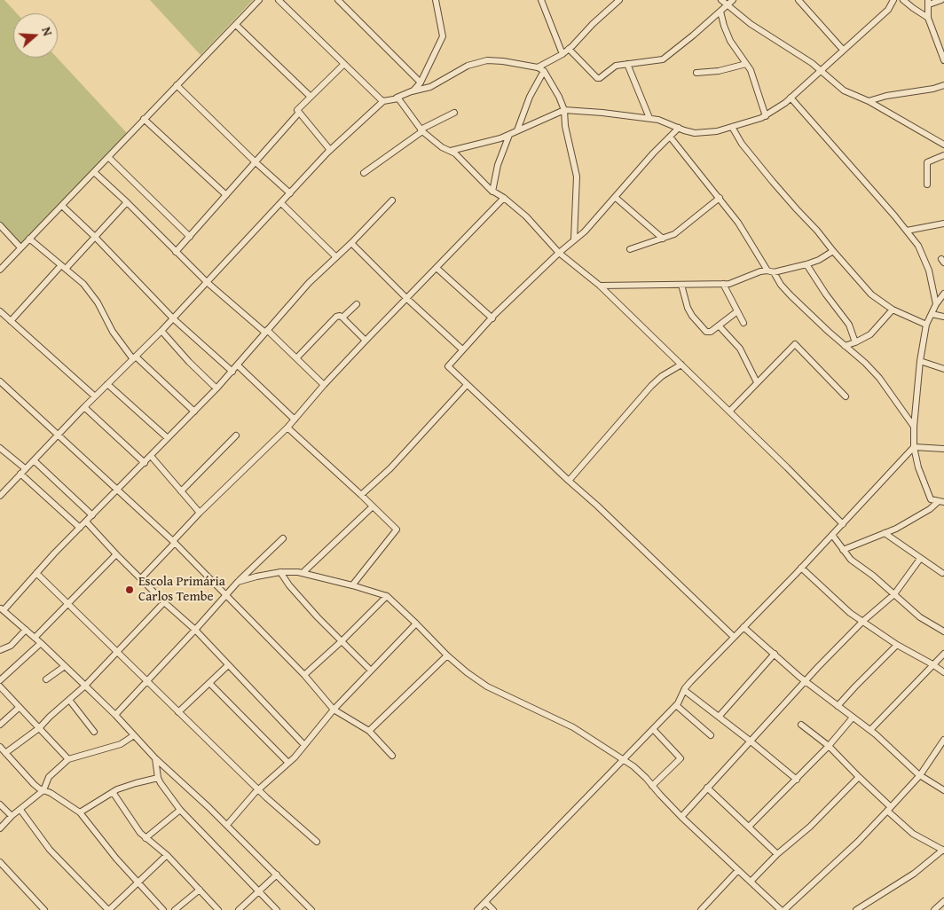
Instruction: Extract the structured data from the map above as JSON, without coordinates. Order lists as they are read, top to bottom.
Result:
{
  "places": ["Escola Primária Carlos Tembe"],
  "north": "right"
}
